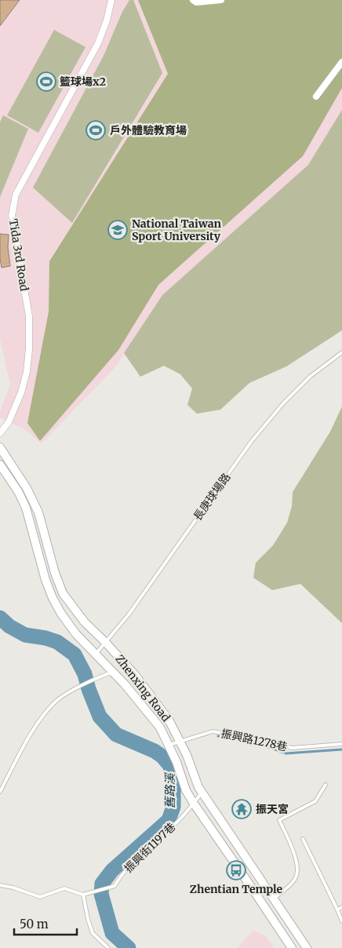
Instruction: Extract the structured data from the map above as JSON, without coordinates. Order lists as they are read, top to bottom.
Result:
{
  "streets": {
    "street": ["Tida 3rd Road", "Zhenxing Road"],
    "lane": ["長庚球場路", "振興路1278巷", "振興街1197巷"]
  },
  "crossings": [
    ["長庚球場路", "Zhenxing Road"],
    ["Zhenxing Road", "振興路1278巷"],
    ["Zhenxing Road", "振興街1197巷"]
  ],
  "water": ["舊路溪"],
  "places": {
    "sports": ["籃球場x2", "戶外體驗教育場"],
    "school or university": ["National Taiwan Sport University"],
    "temple": ["振天宮"],
    "bus stop": ["Zhentian Temple"]
  },
  "scale_bar": "50 m"
}
